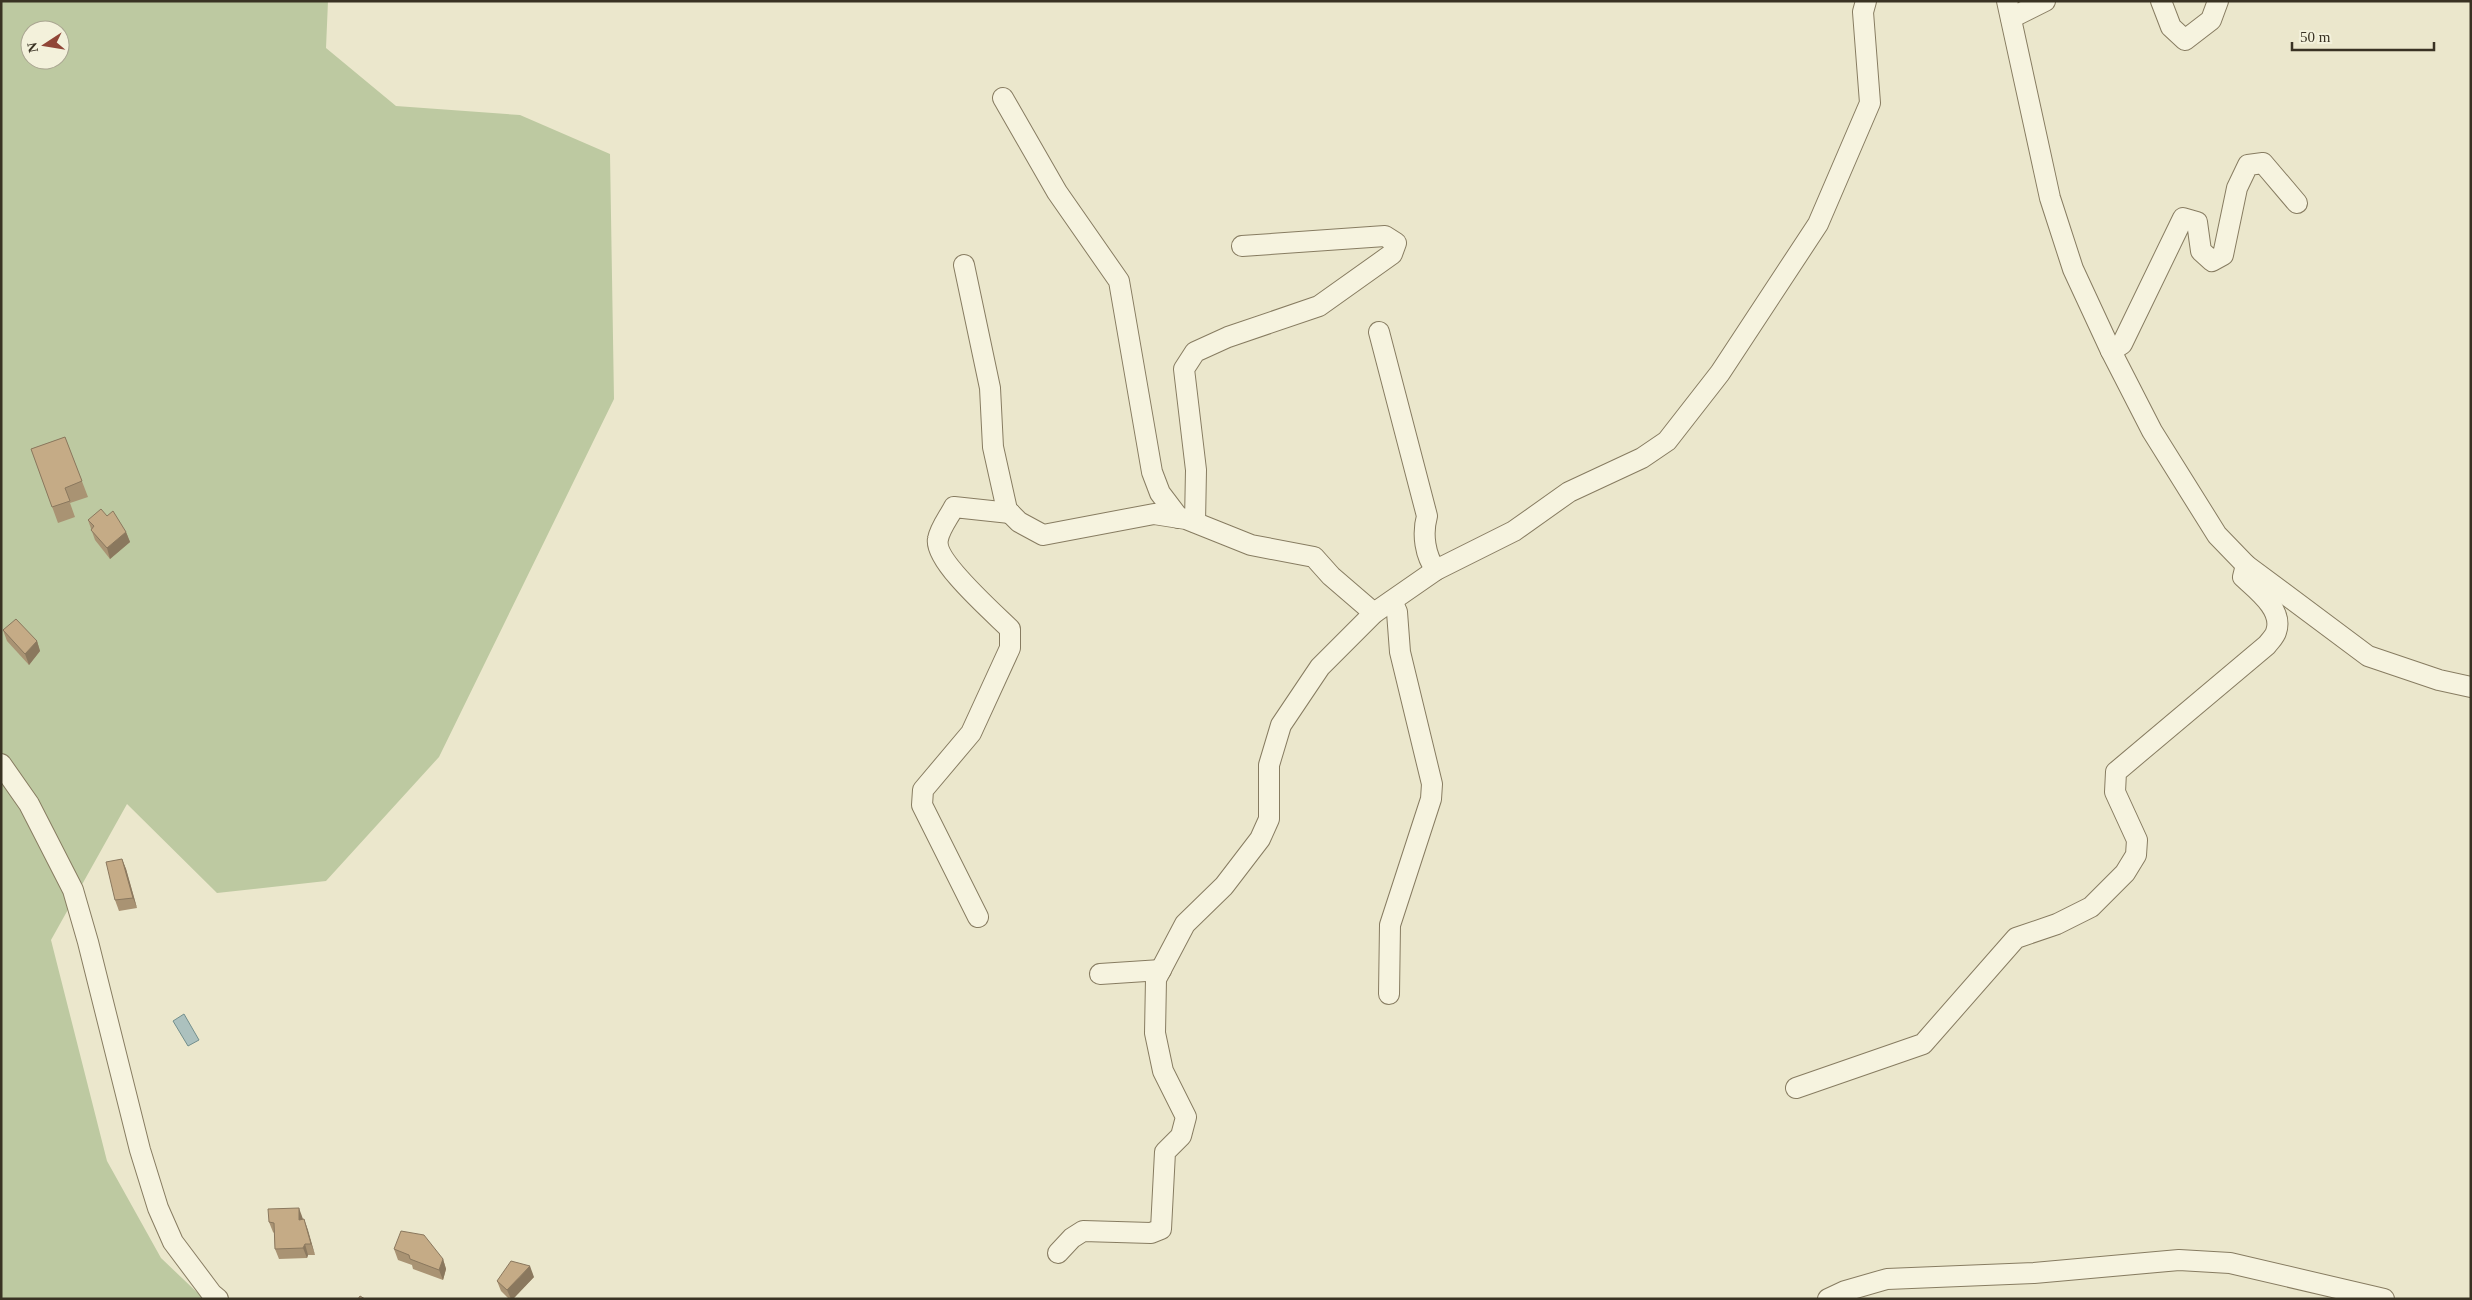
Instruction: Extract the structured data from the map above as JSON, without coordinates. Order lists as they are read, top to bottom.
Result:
{
  "scale_bar": "50 m",
  "north": "left"
}
